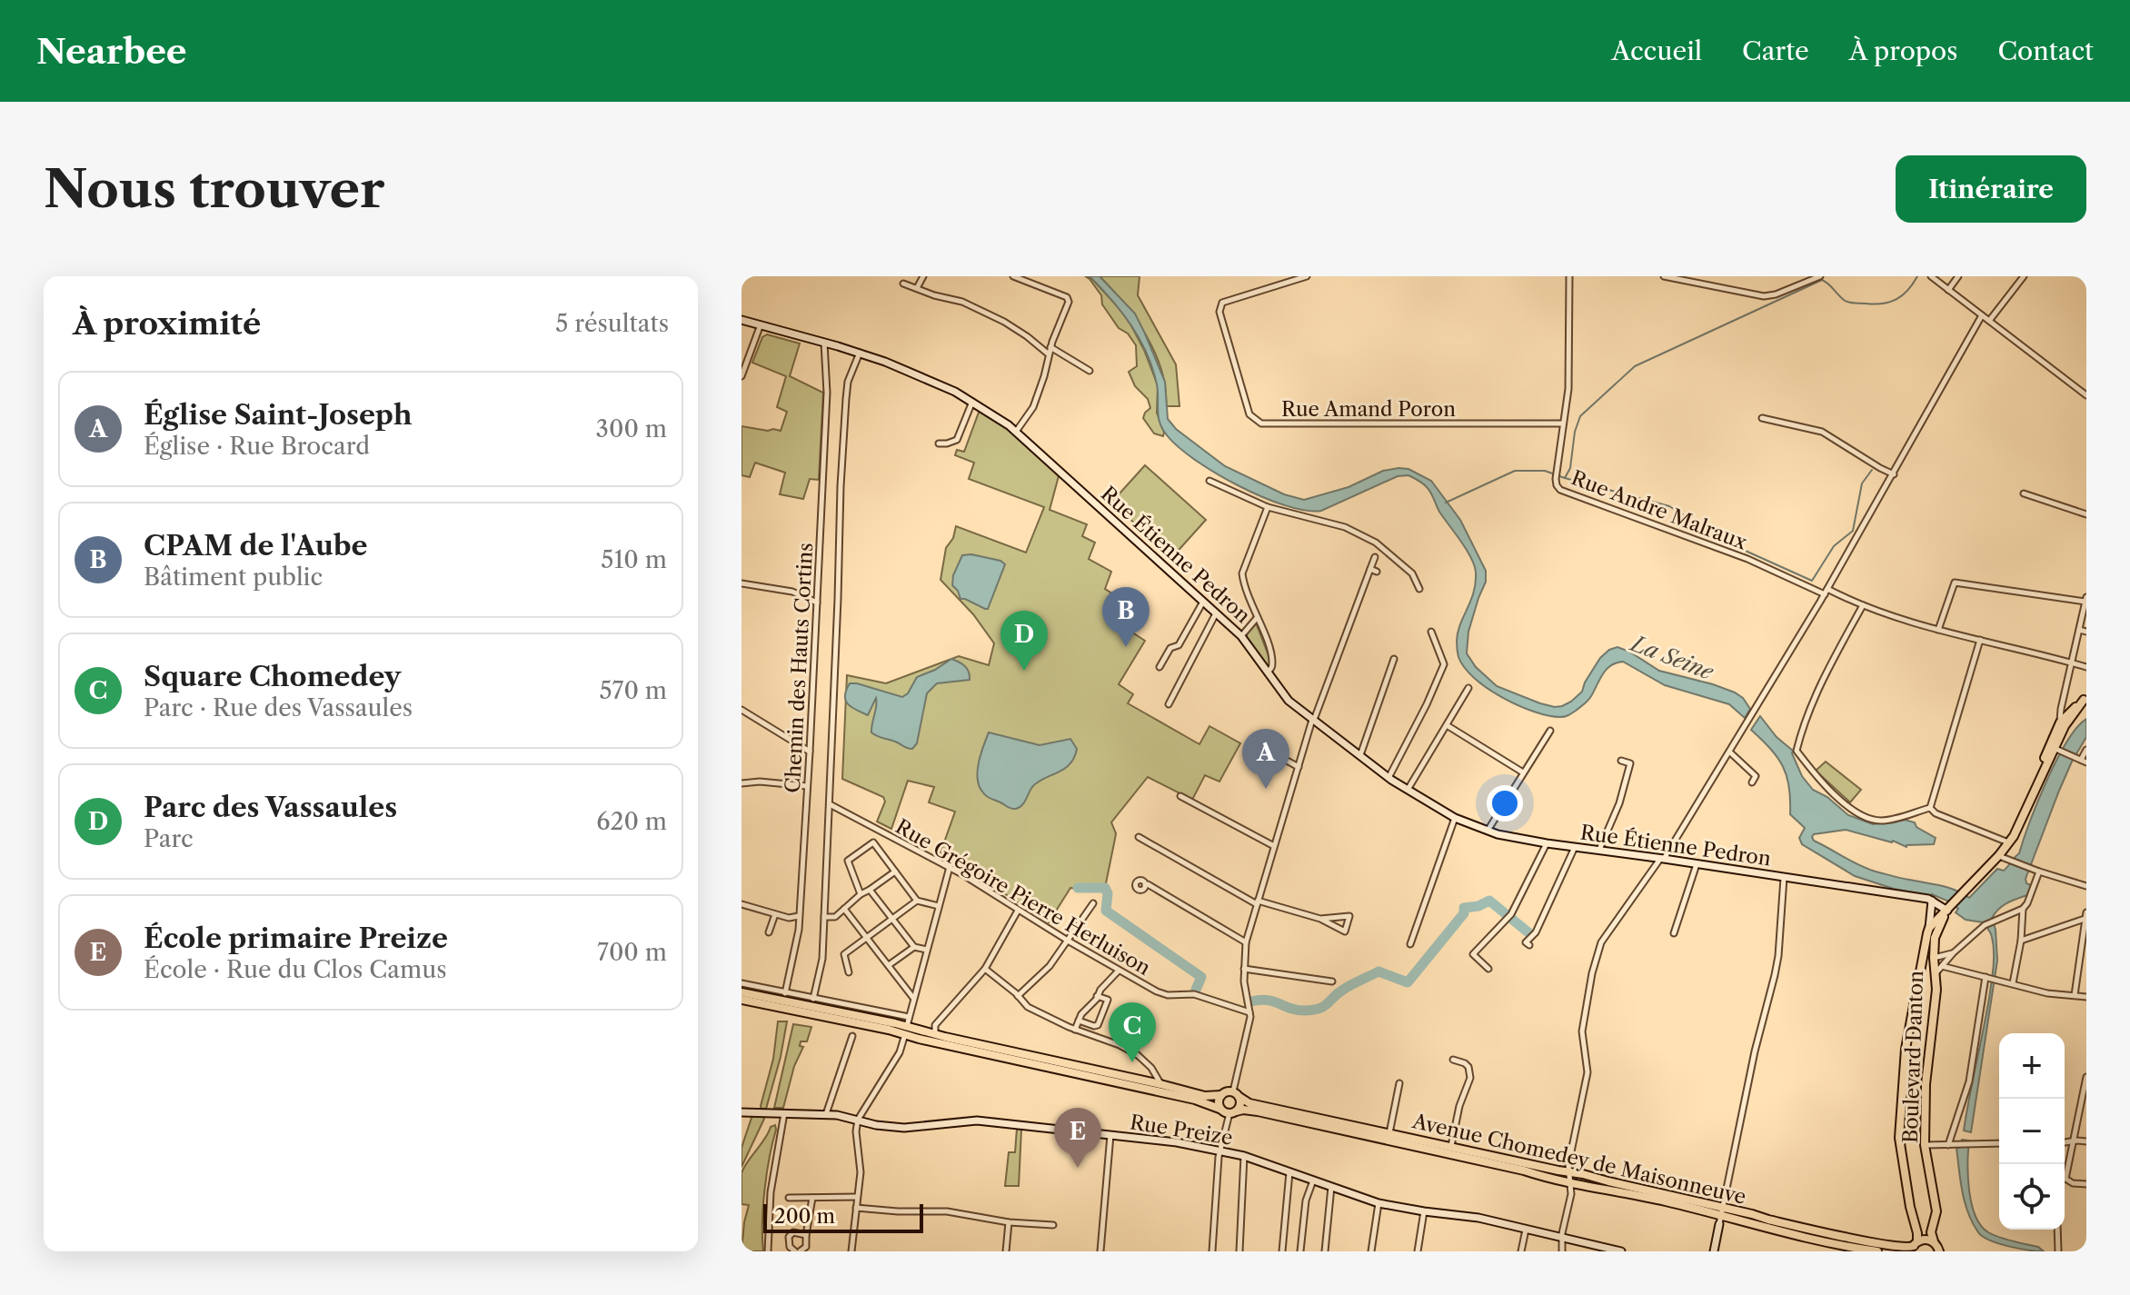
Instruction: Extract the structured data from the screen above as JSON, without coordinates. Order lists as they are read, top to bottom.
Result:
{
  "streets": {
    "main road": ["Boulevard Danton", "Avenue Chomedey de Maisonneuve"],
    "street": [
      "Rue Amand Poron",
      "Rue Andre Malraux",
      "Rue Étienne Pedron",
      "Chemin des Hauts Cortins",
      "Rue Grégoire Pierre Herluison",
      "Rue Preize"
    ]
  },
  "crossings": [
    ["Rue Amand Poron", "Rue Andre Malraux"],
    ["Rue Étienne Pedron", "Chemin des Hauts Cortins"],
    ["Rue Étienne Pedron", "Boulevard Danton"],
    ["Boulevard Danton", "Avenue Chomedey de Maisonneuve"]
  ],
  "water": ["La Seine"],
  "scale_bar": "200 m",
  "page": {
    "header": "Nearbee",
    "nav": [
      "Accueil",
      "Carte",
      "À propos",
      "Contact"
    ],
    "buttons": "Itinéraire",
    "title": "Nous trouver",
    "heading": ["À proximité", "5 résultats"],
    "list": [
      {
        "mark": "A",
        "name": "Église Saint-Joseph",
        "note": "Église · Rue Brocard",
        "value": "300 m"
      },
      {
        "mark": "B",
        "name": "CPAM de l'Aube",
        "note": "Bâtiment public",
        "value": "510 m"
      },
      {
        "mark": "C",
        "name": "Square Chomedey",
        "note": "Parc · Rue des Vassaules",
        "value": "570 m"
      },
      {
        "mark": "D",
        "name": "Parc des Vassaules",
        "note": "Parc",
        "value": "620 m"
      },
      {
        "mark": "E",
        "name": "École primaire Preize",
        "note": "École · Rue du Clos Camus",
        "value": "700 m"
      }
    ],
    "pins": [
      "B",
      "D",
      "A",
      "C",
      "E"
    ],
    "map_buttons": ["+", "−"],
    "scale": "200 m"
  }
}
